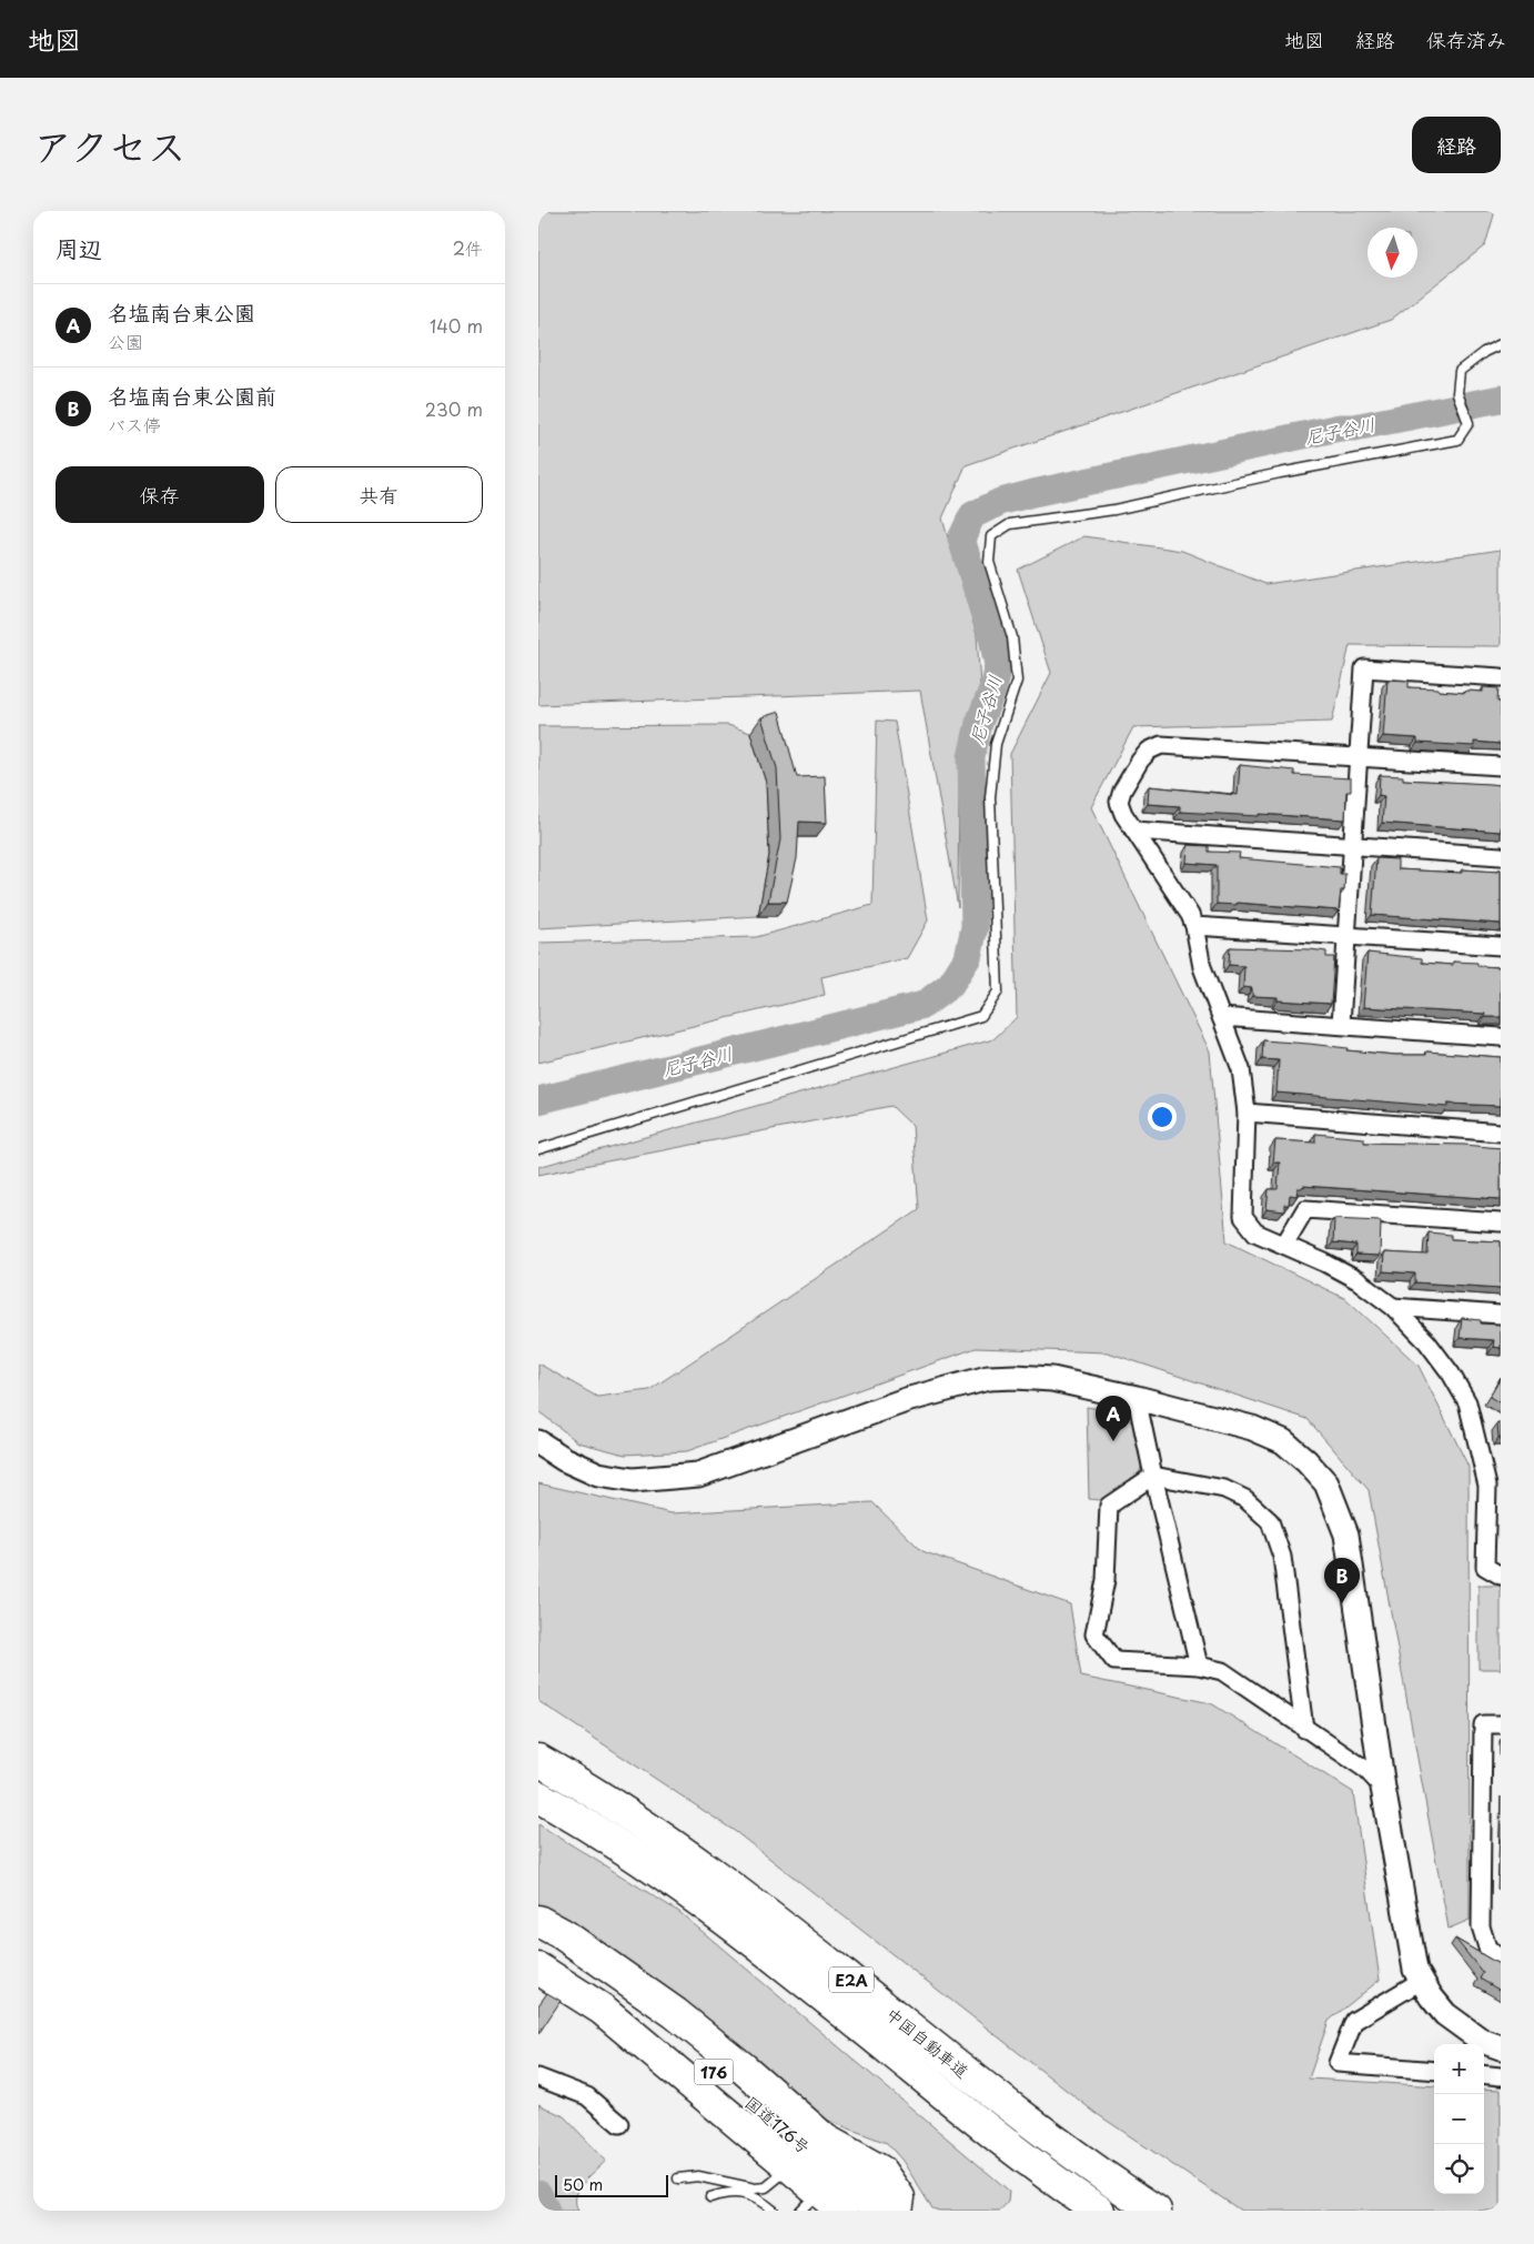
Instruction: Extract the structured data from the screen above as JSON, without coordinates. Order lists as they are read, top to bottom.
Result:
{
  "streets": {
    "highway": [
      "E2A",
      "中国自動車道",
      "176",
      "国道176号"
    ]
  },
  "water": ["尼子谷川"],
  "scale_bar": "50 m",
  "north": "bottom",
  "page": {
    "header": "地図",
    "nav": ["地図", "経路", "保存済み"],
    "title": "アクセス",
    "buttons": [
      "経路",
      ["保存", "共有"]
    ],
    "heading": ["周辺", "2件"],
    "list": [
      {
        "mark": "A",
        "name": "名塩南台東公園",
        "note": "公園",
        "value": "140 m"
      },
      {
        "mark": "B",
        "name": "名塩南台東公園前",
        "note": "バス停",
        "value": "230 m"
      }
    ],
    "pins": ["A", "B"],
    "map_buttons": ["+", "−"],
    "scale": "50 m"
  }
}
